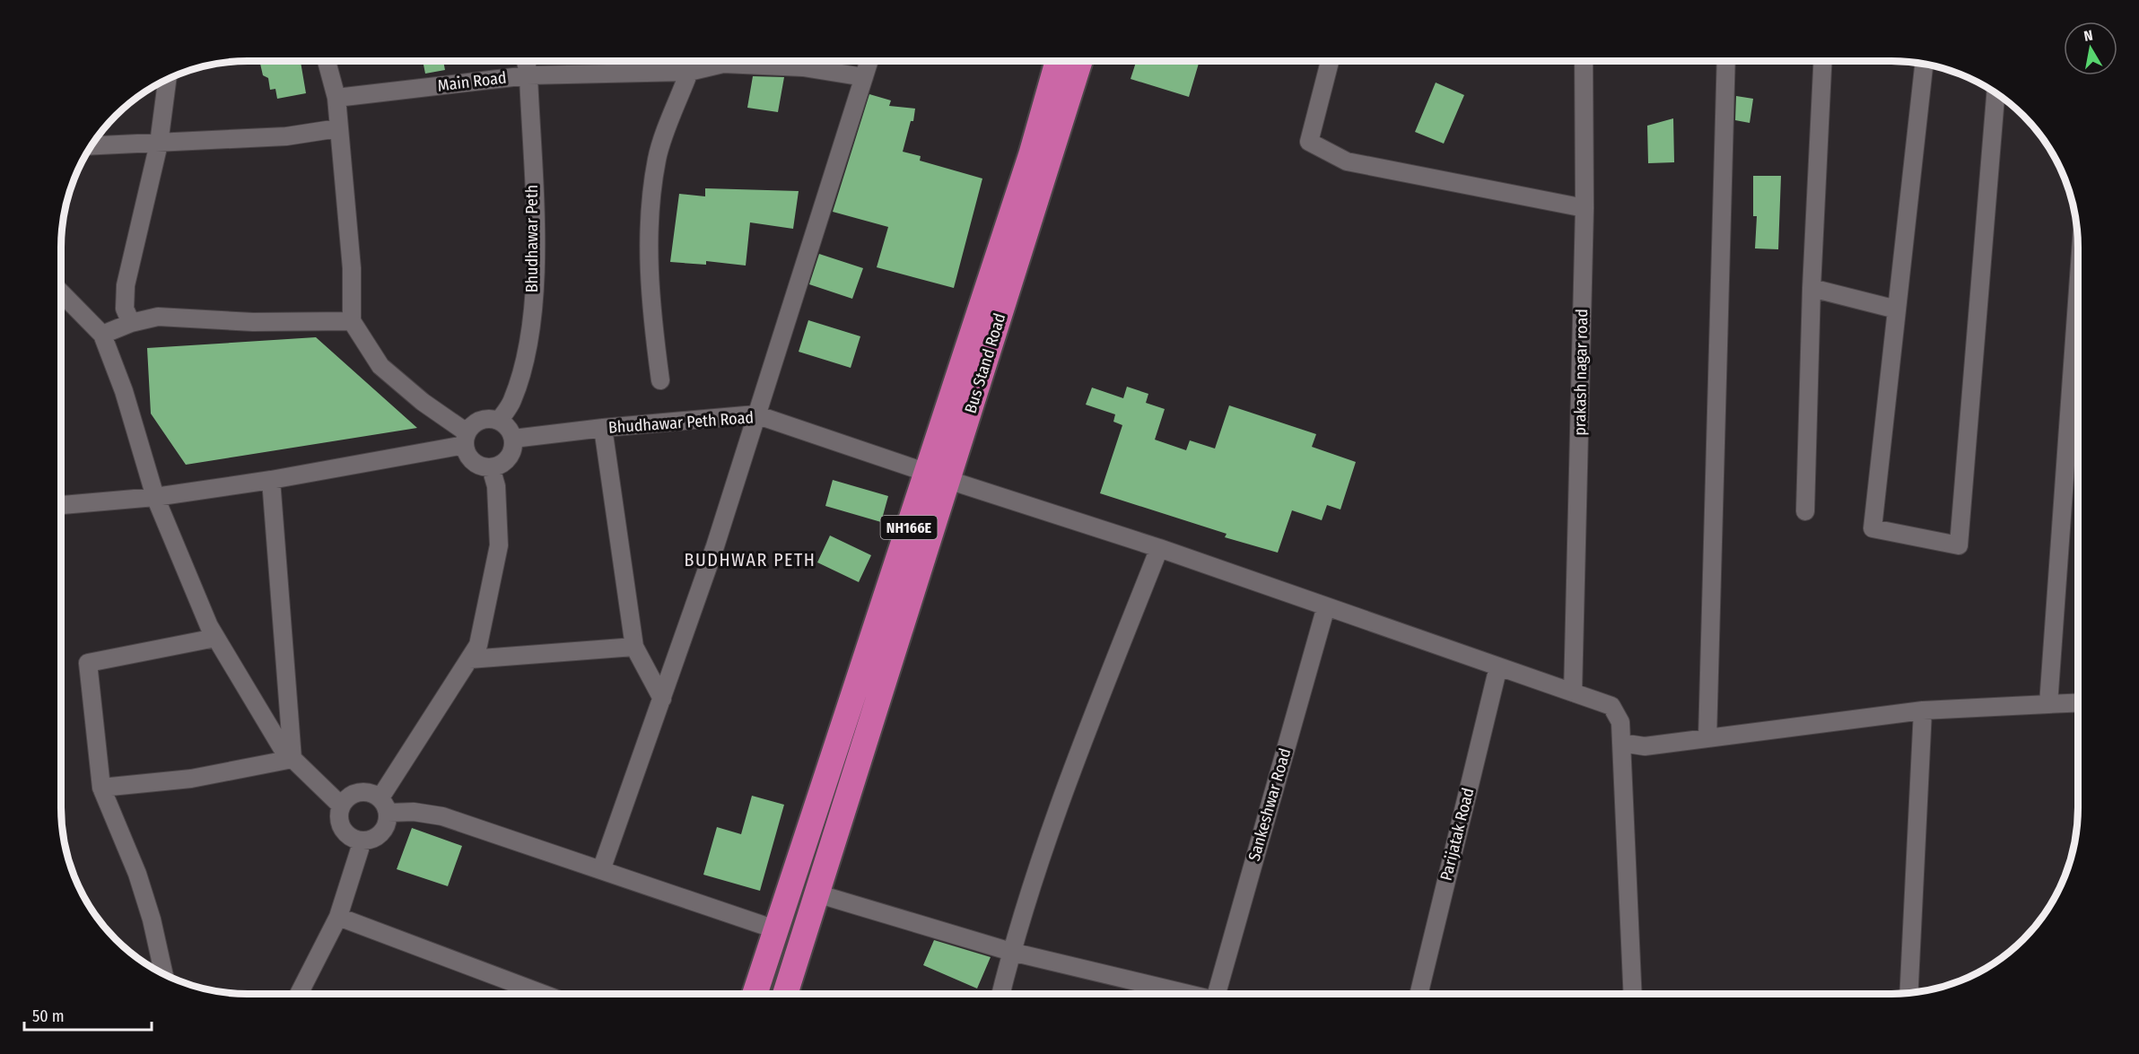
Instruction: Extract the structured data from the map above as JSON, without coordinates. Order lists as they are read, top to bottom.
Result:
{
  "streets": {
    "highway": ["Bus Stand Road", "NH166E"],
    "street": [
      "Main Road",
      "Bhudhawar Peth",
      "prakash nagar road",
      "Bhudhawar Peth Road",
      "Sankeshwar Road",
      "Parijatak Road"
    ]
  },
  "crossings": [
    ["Main Road", "Bhudhawar Peth"],
    ["Bhudhawar Peth", "Bhudhawar Peth Road"],
    ["Bus Stand Road", "Bhudhawar Peth Road"],
    ["Bus Stand Road", "NH166E"],
    ["prakash nagar road", "Bhudhawar Peth Road"],
    ["Bhudhawar Peth Road", "NH166E"],
    ["Bhudhawar Peth Road", "Sankeshwar Road"],
    ["Bhudhawar Peth Road", "Parijatak Road"]
  ],
  "districts": ["BUDHWAR PETH"],
  "scale_bar": "50 m",
  "north": "top"
}
